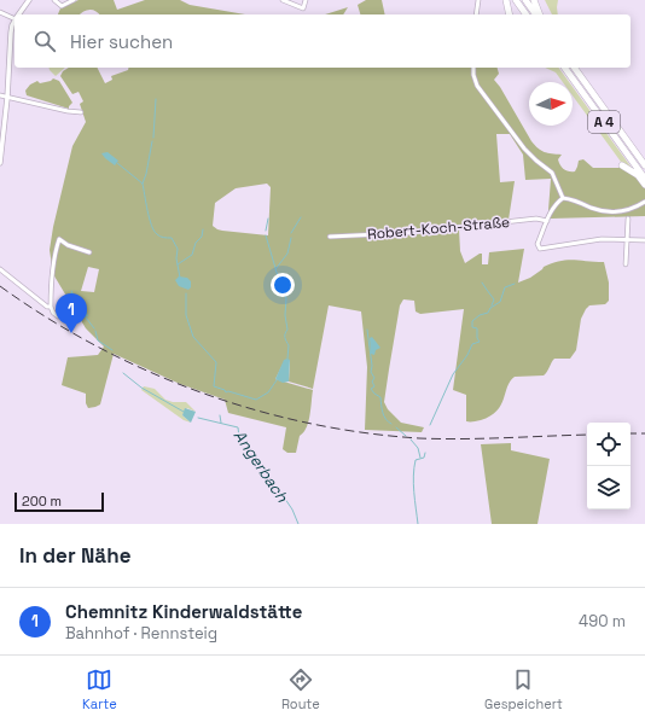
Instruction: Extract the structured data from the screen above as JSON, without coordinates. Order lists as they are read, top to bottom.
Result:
{
  "streets": {
    "highway": ["A 4"],
    "street": ["Robert-Koch-Straße"]
  },
  "water": ["Angerbach"],
  "scale_bar": "200 m",
  "north": "right",
  "page": {
    "search": "Hier suchen",
    "pins": "1",
    "scale": "200 m",
    "heading": "In der Nähe",
    "list": [
      {
        "mark": "1",
        "name": "Chemnitz Kinderwaldstätte",
        "note": "Bahnhof · Rennsteig",
        "value": "490 m"
      }
    ],
    "nav": ["Karte", "Route", "Gespeichert"]
  }
}
